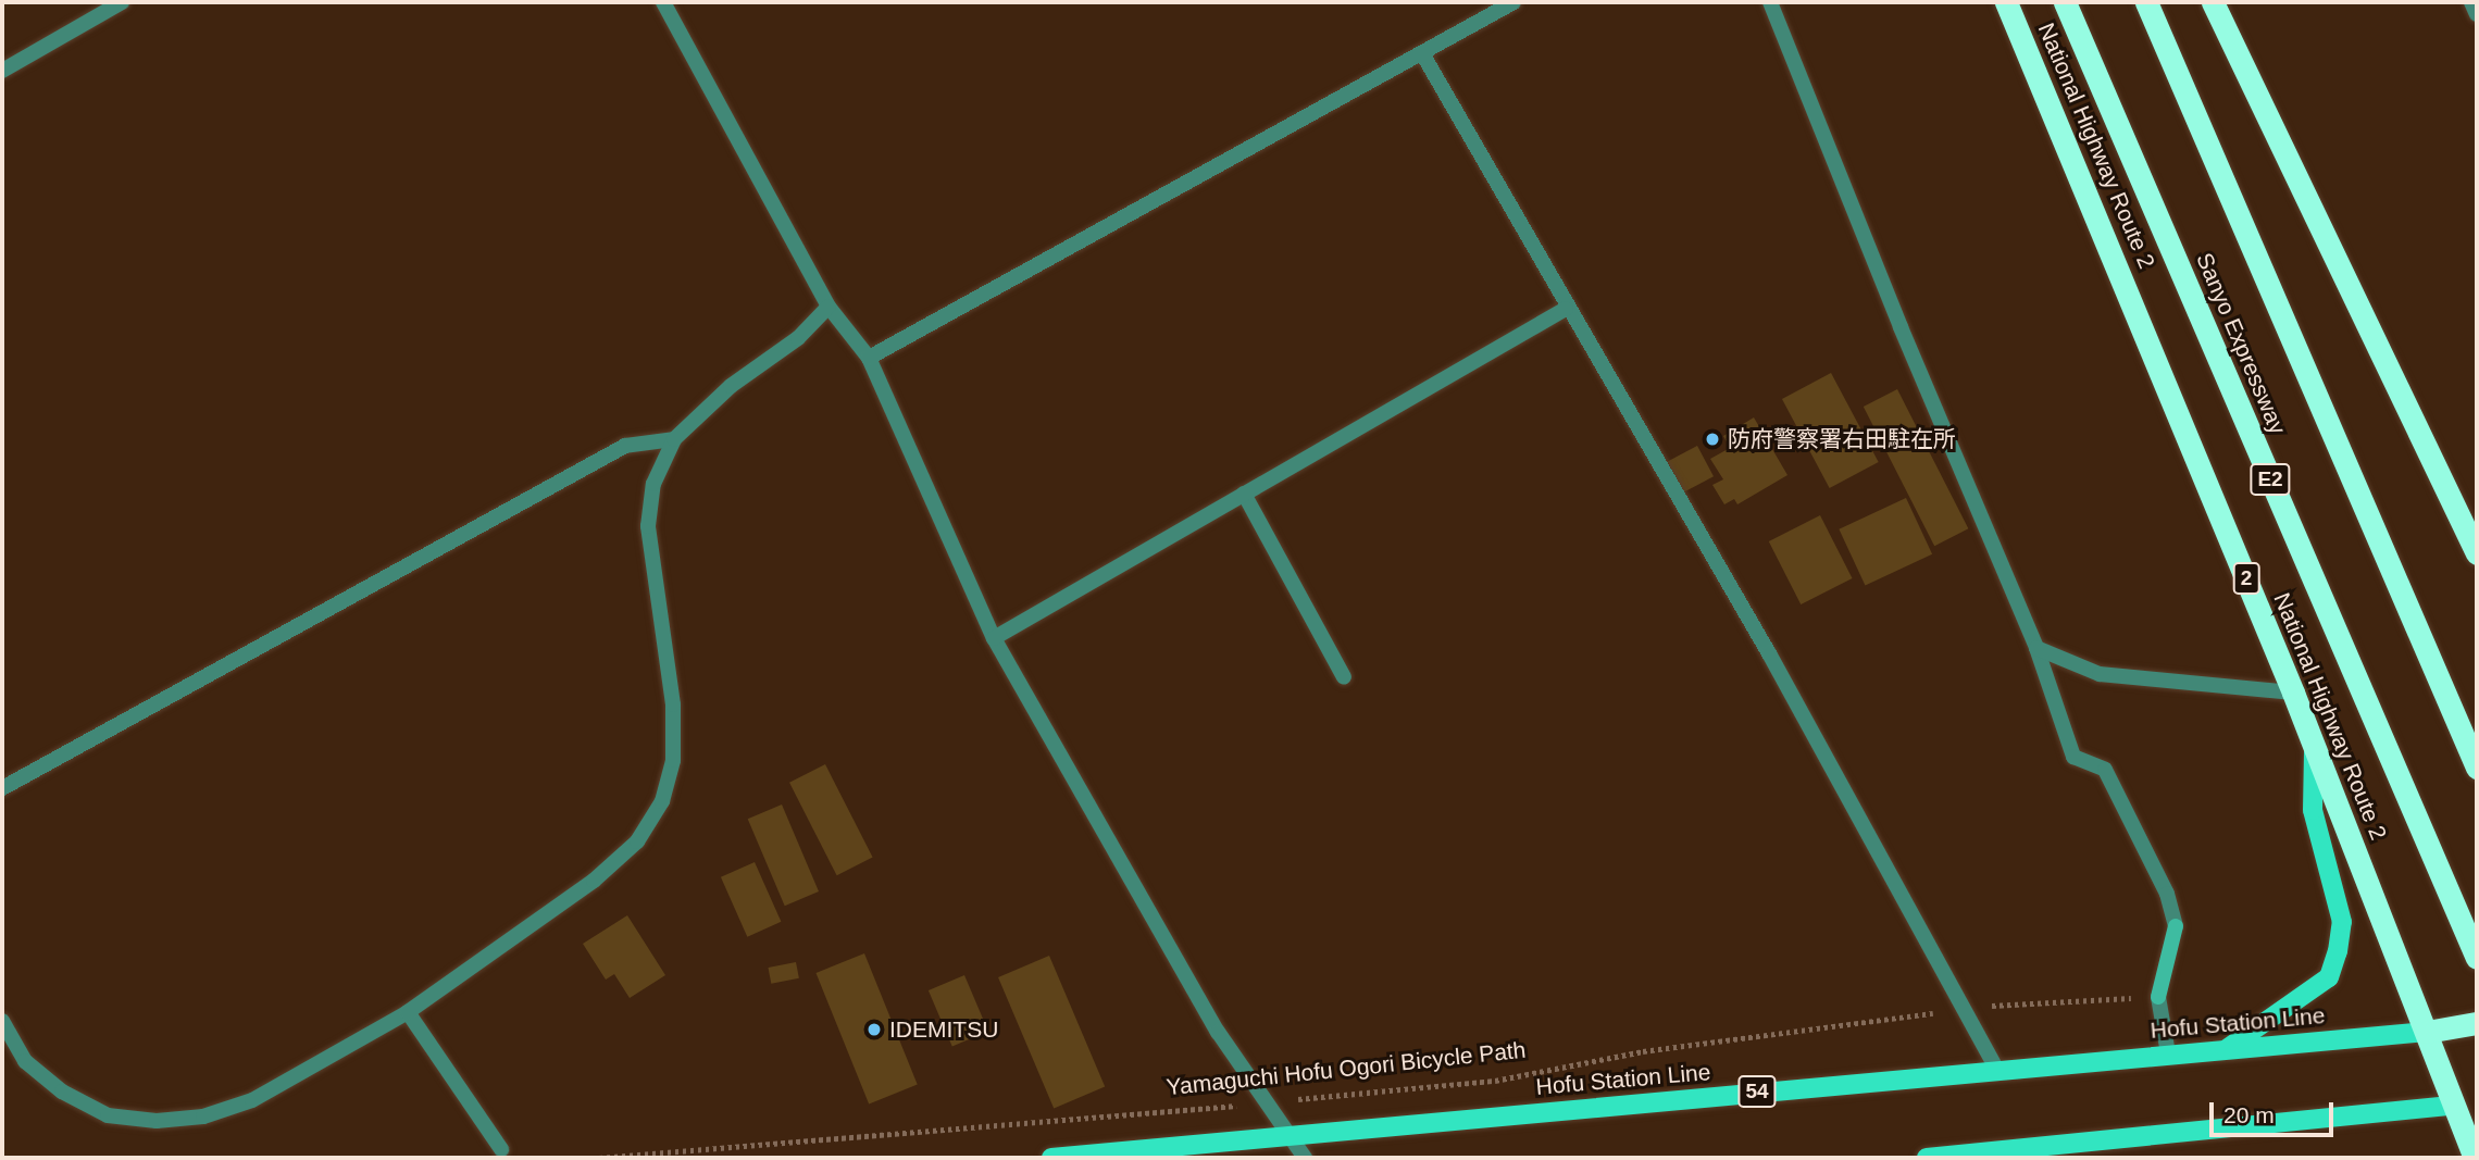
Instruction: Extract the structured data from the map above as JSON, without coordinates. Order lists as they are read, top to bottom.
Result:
{
  "streets": {
    "highway": [
      "National Highway Route 2",
      "Sanyo Expressway",
      "E2",
      "2"
    ],
    "main road": ["Hofu Station Line", "54"],
    "path": ["Yamaguchi Hofu Ogori Bicycle Path"]
  },
  "crossings": [
    ["National Highway Route 2", "Hofu Station Line"]
  ],
  "places": ["防府警察署右田駐在所", "IDEMITSU"],
  "scale_bar": "20 m"
}
